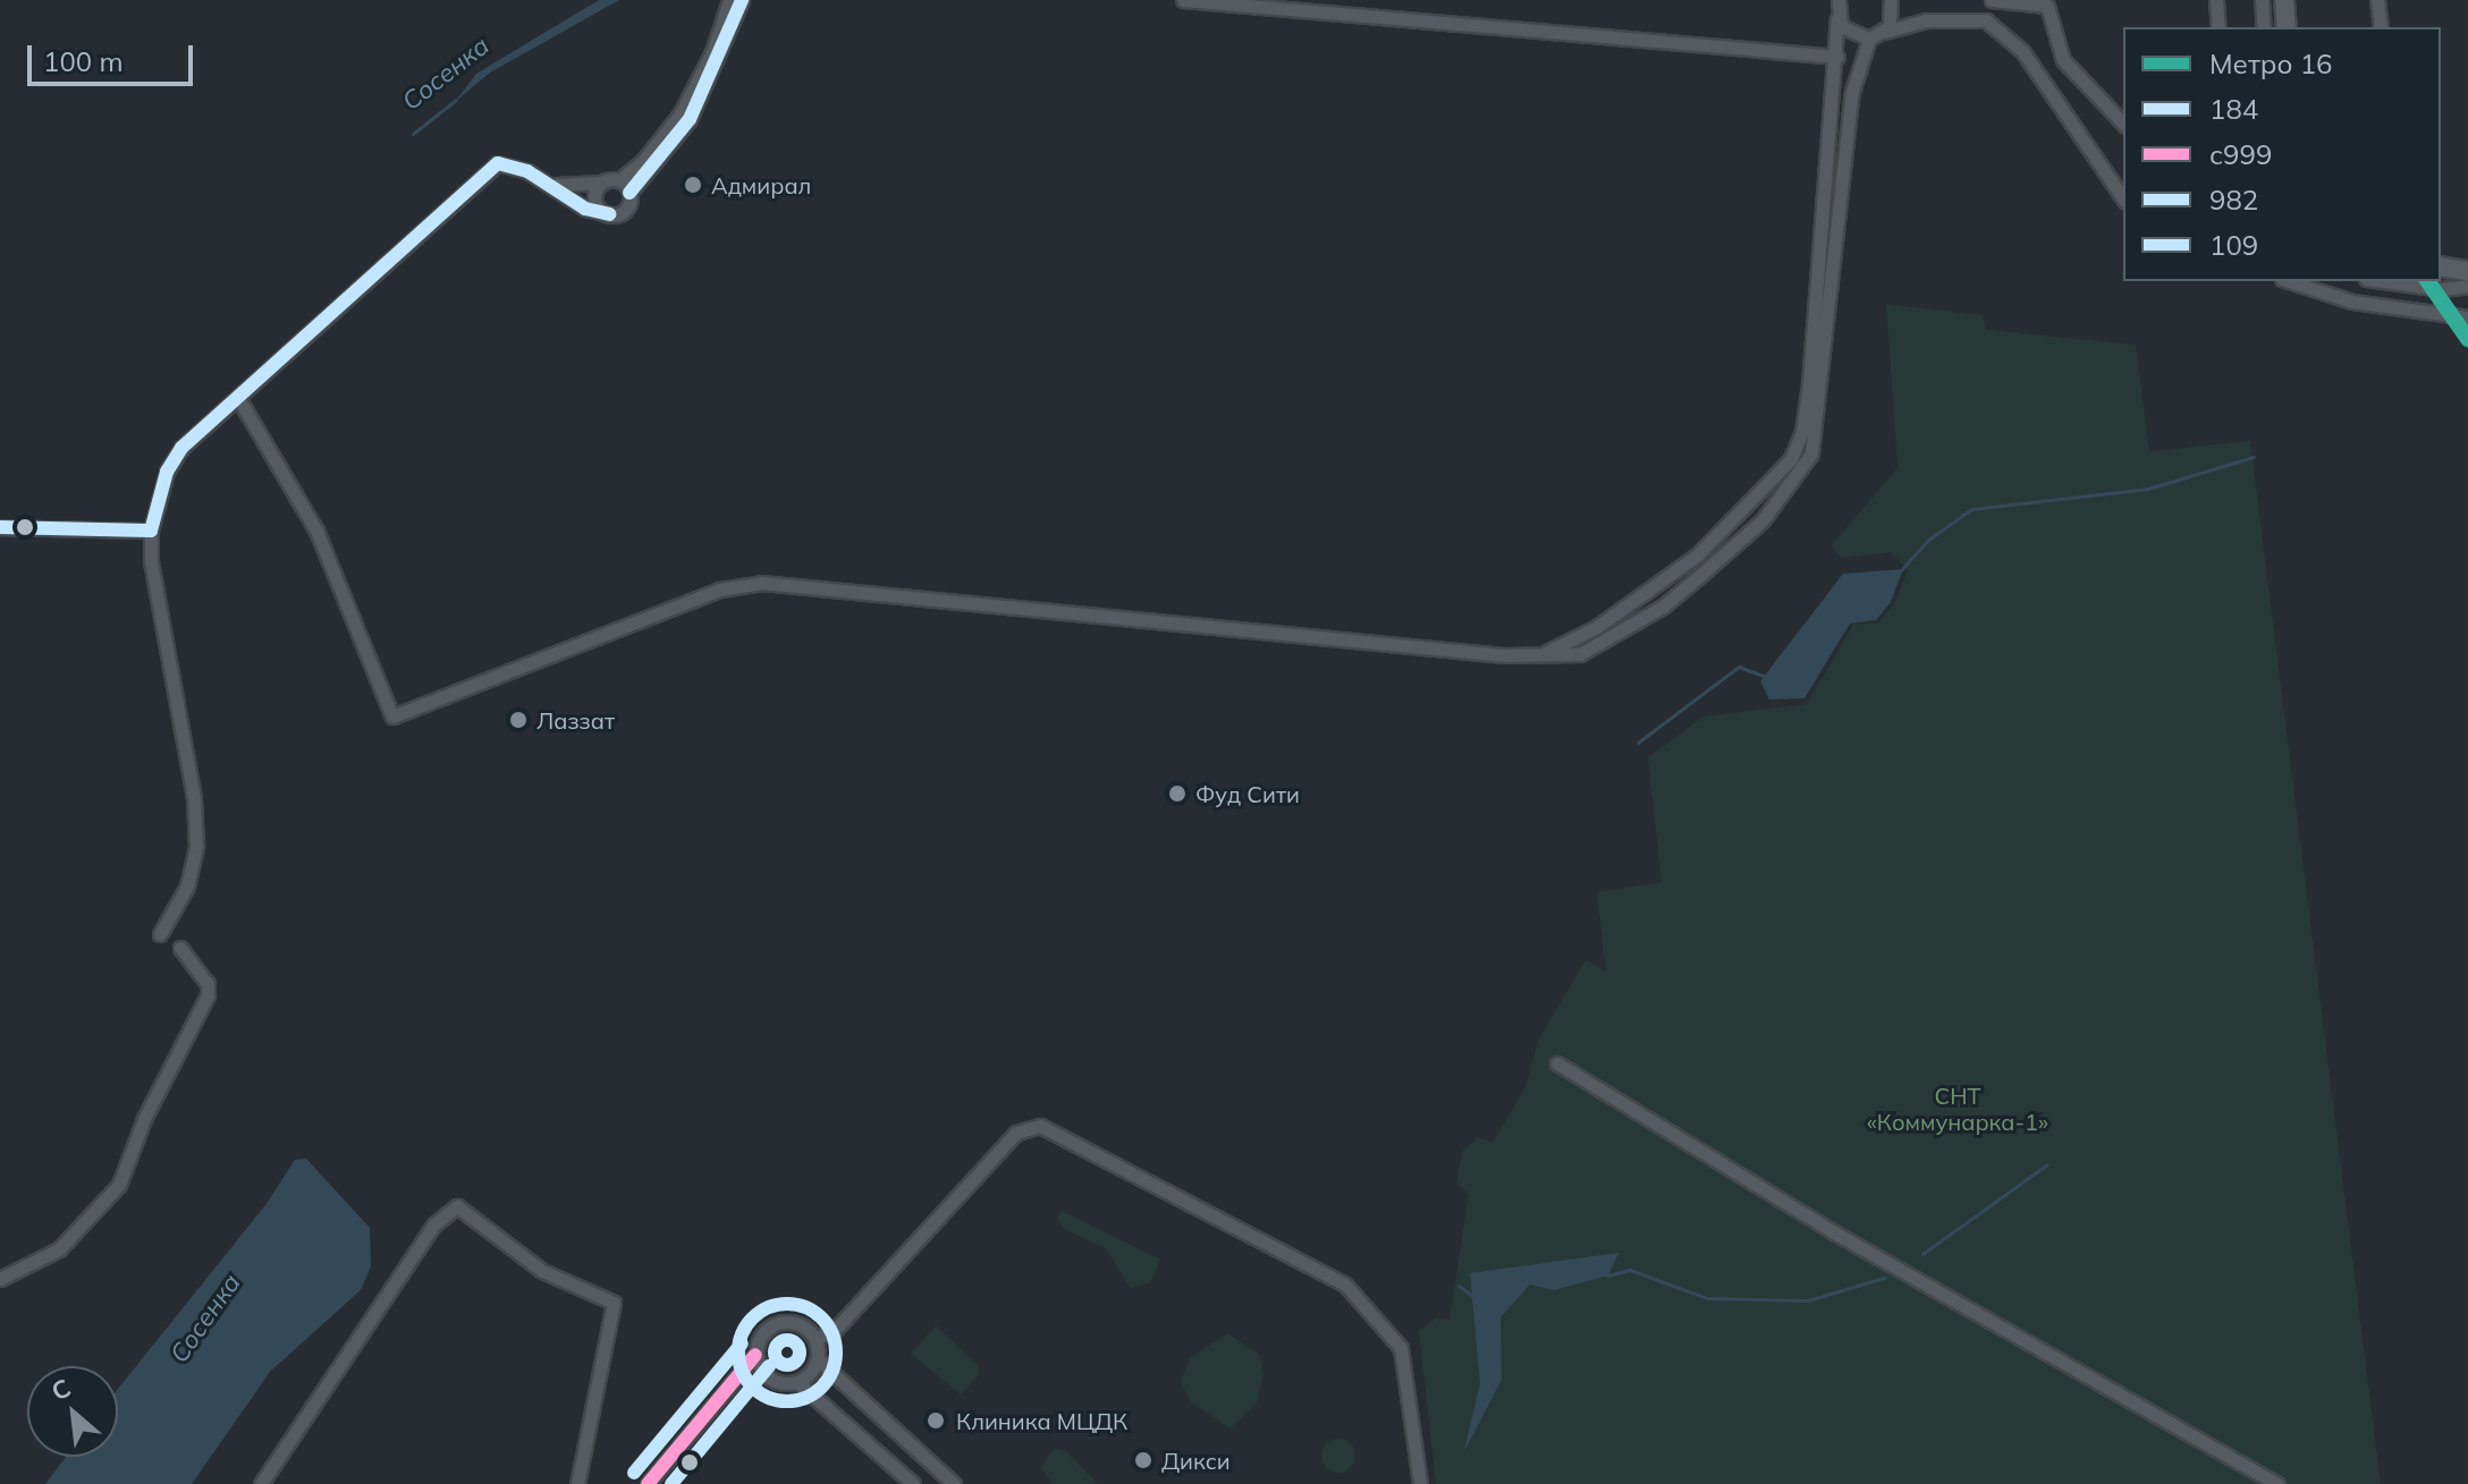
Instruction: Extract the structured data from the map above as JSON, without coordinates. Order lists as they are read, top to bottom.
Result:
{
  "water": ["Сосенка"],
  "parks": ["СНТ «Коммунарка-1»"],
  "places": [
    "Адмирал",
    "Лаззат",
    "Фуд Сити",
    "Клиника МЦДК",
    "Дикси"
  ],
  "lines": [
    "transit line 184",
    "metro line 16",
    "transit line 982",
    "transit line 109",
    "transit line с999"
  ],
  "legend": [
    "Метро 16",
    "184",
    "с999",
    "982",
    "109"
  ],
  "scale_bar": "100 m",
  "north": "top left"
}
